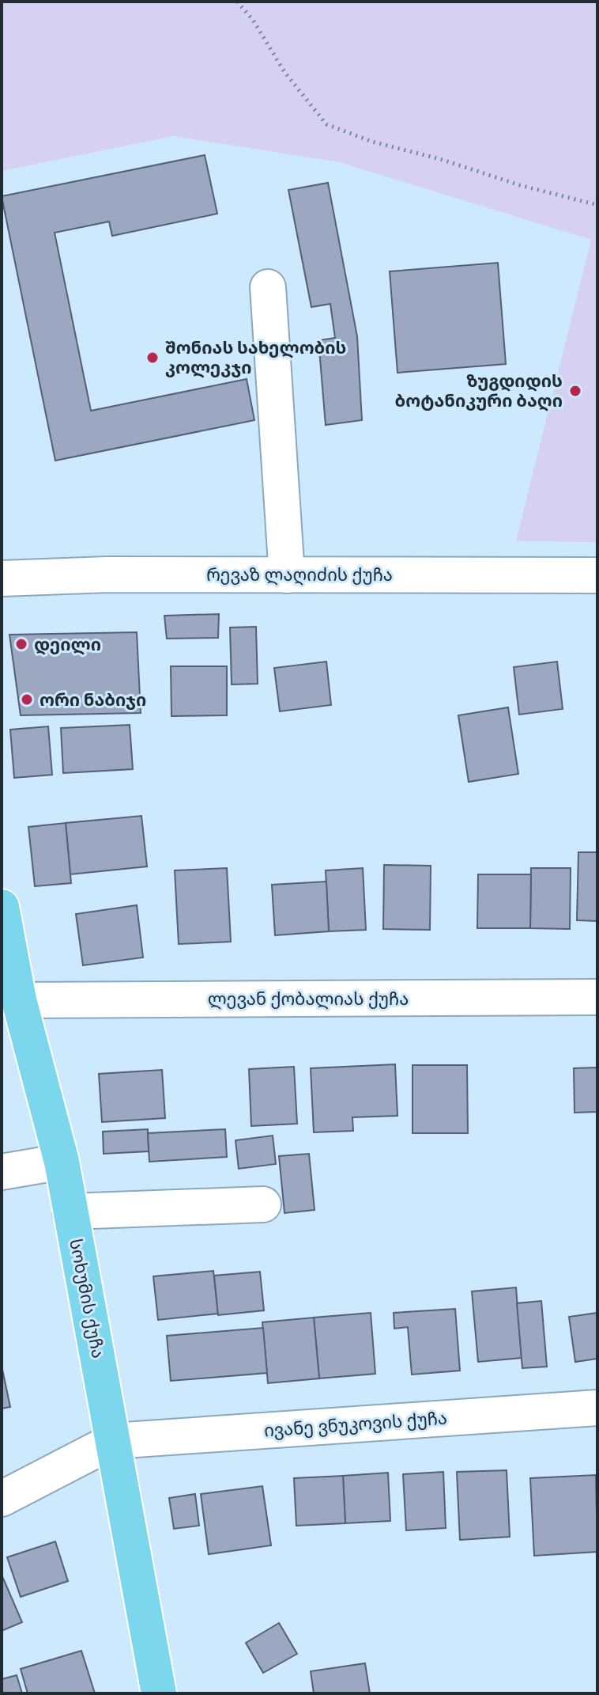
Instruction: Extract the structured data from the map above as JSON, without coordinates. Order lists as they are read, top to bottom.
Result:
{
  "streets": {
    "highway": ["სოხუმის ქუჩა"],
    "street": ["რევაზ ლაღიძის ქუჩა", "ლევან ქობალიას ქუჩა", "ივანე ვნუკოვის ქუჩა"]
  },
  "crossings": [
    ["ლევან ქობალიას ქუჩა", "სოხუმის ქუჩა"],
    ["სოხუმის ქუჩა", "ივანე ვნუკოვის ქუჩა"]
  ],
  "places": [
    "შონიას სახელობის კოლეკჯი",
    "ზუგდიდის ბოტანიკური ბაღი",
    "დეილი",
    "ორი ნაბიჯი"
  ]
}
